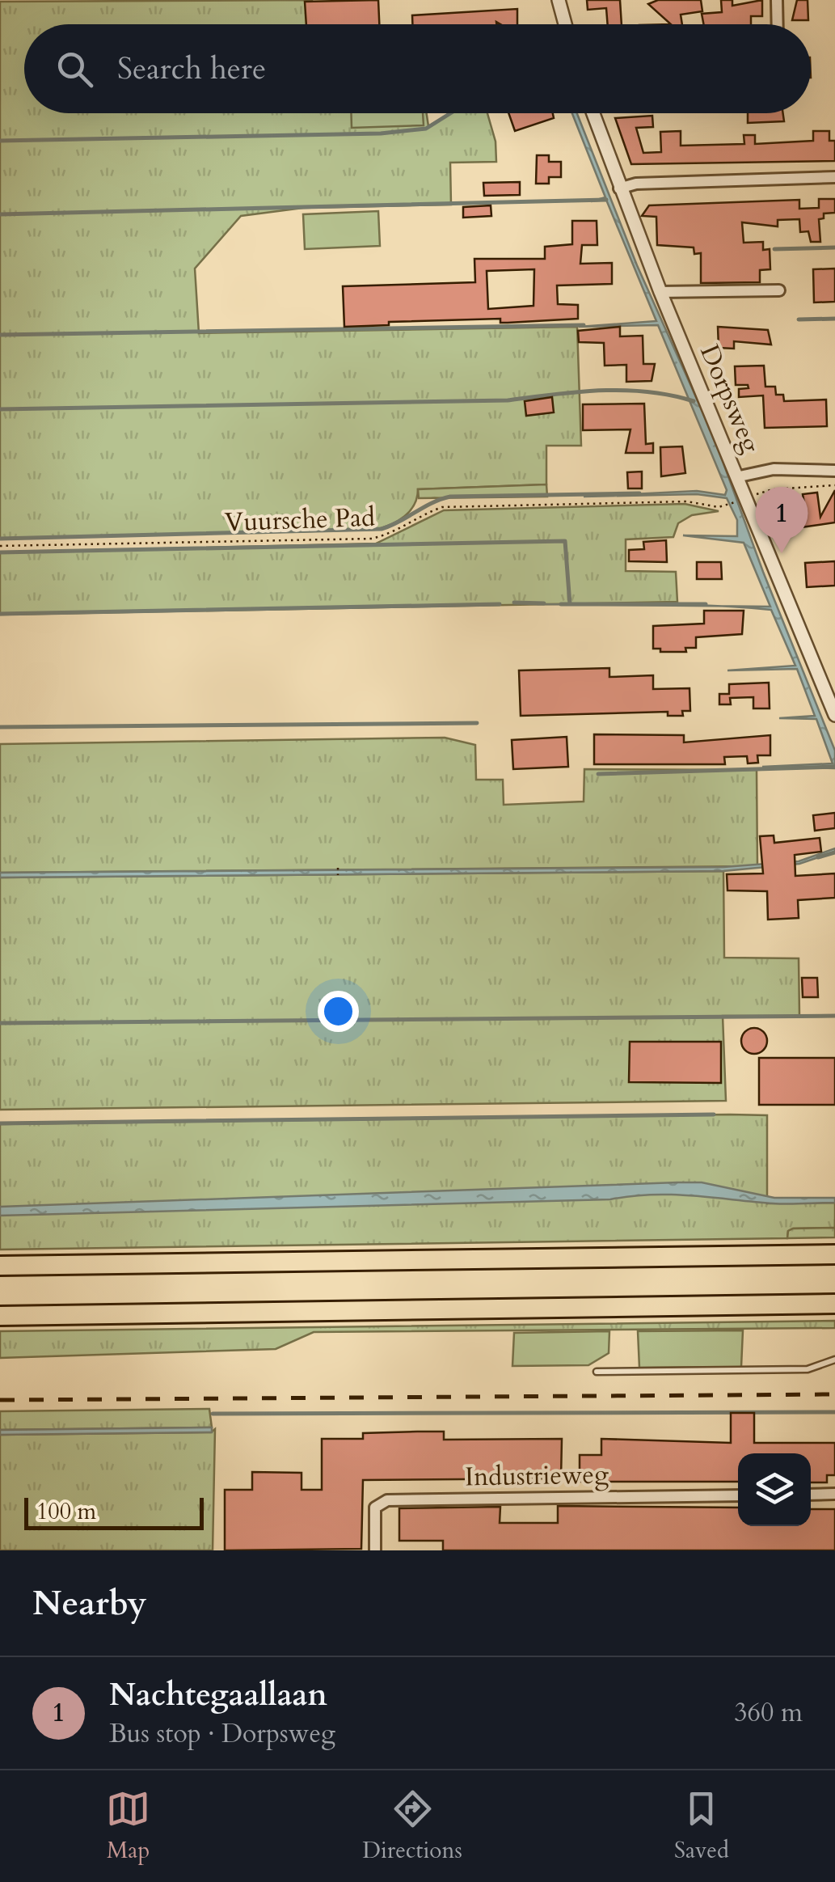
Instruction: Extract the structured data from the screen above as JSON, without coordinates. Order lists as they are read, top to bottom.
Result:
{
  "streets": {
    "street": ["Dorpsweg", "Industrieweg"],
    "path": ["Vuursche Pad"]
  },
  "crossings": [
    ["Dorpsweg", "Vuursche Pad"]
  ],
  "scale_bar": "100 m",
  "page": {
    "search": "Search here",
    "pins": "1",
    "scale": "100 m",
    "heading": "Nearby",
    "list": [
      {
        "mark": "1",
        "name": "Nachtegaallaan",
        "note": "Bus stop · Dorpsweg",
        "value": "360 m"
      }
    ],
    "nav": ["Map", "Directions", "Saved"]
  }
}
